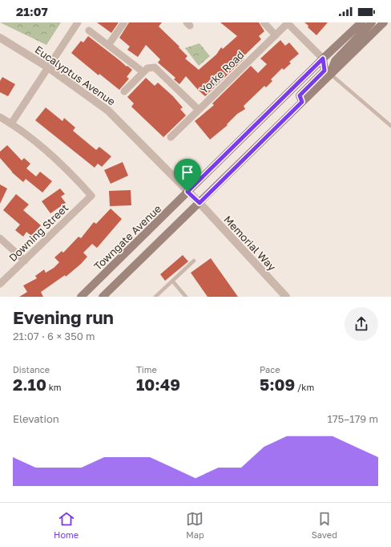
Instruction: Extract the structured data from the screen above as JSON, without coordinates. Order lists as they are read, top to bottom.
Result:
{
  "streets": {
    "main road": ["Towngate Avenue"],
    "street": [
      "Yorke Road",
      "Eucalyptus Avenue",
      "Downing Street",
      "Memorial Way"
    ]
  },
  "crossings": [
    ["Eucalyptus Avenue", "Towngate Avenue"],
    ["Eucalyptus Avenue", "Memorial Way"]
  ],
  "page": {
    "status": "21:07",
    "heading": ["Evening run", "21:07 · 6 × 350 m"],
    "stats": [
      ["Distance", "2.10 km"],
      ["Time", "10:49"],
      ["Pace", "5:09 /km"]
    ],
    "chart": ["Elevation", "175–179 m"],
    "tabs": ["Home", "Map", "Saved"]
  }
}
